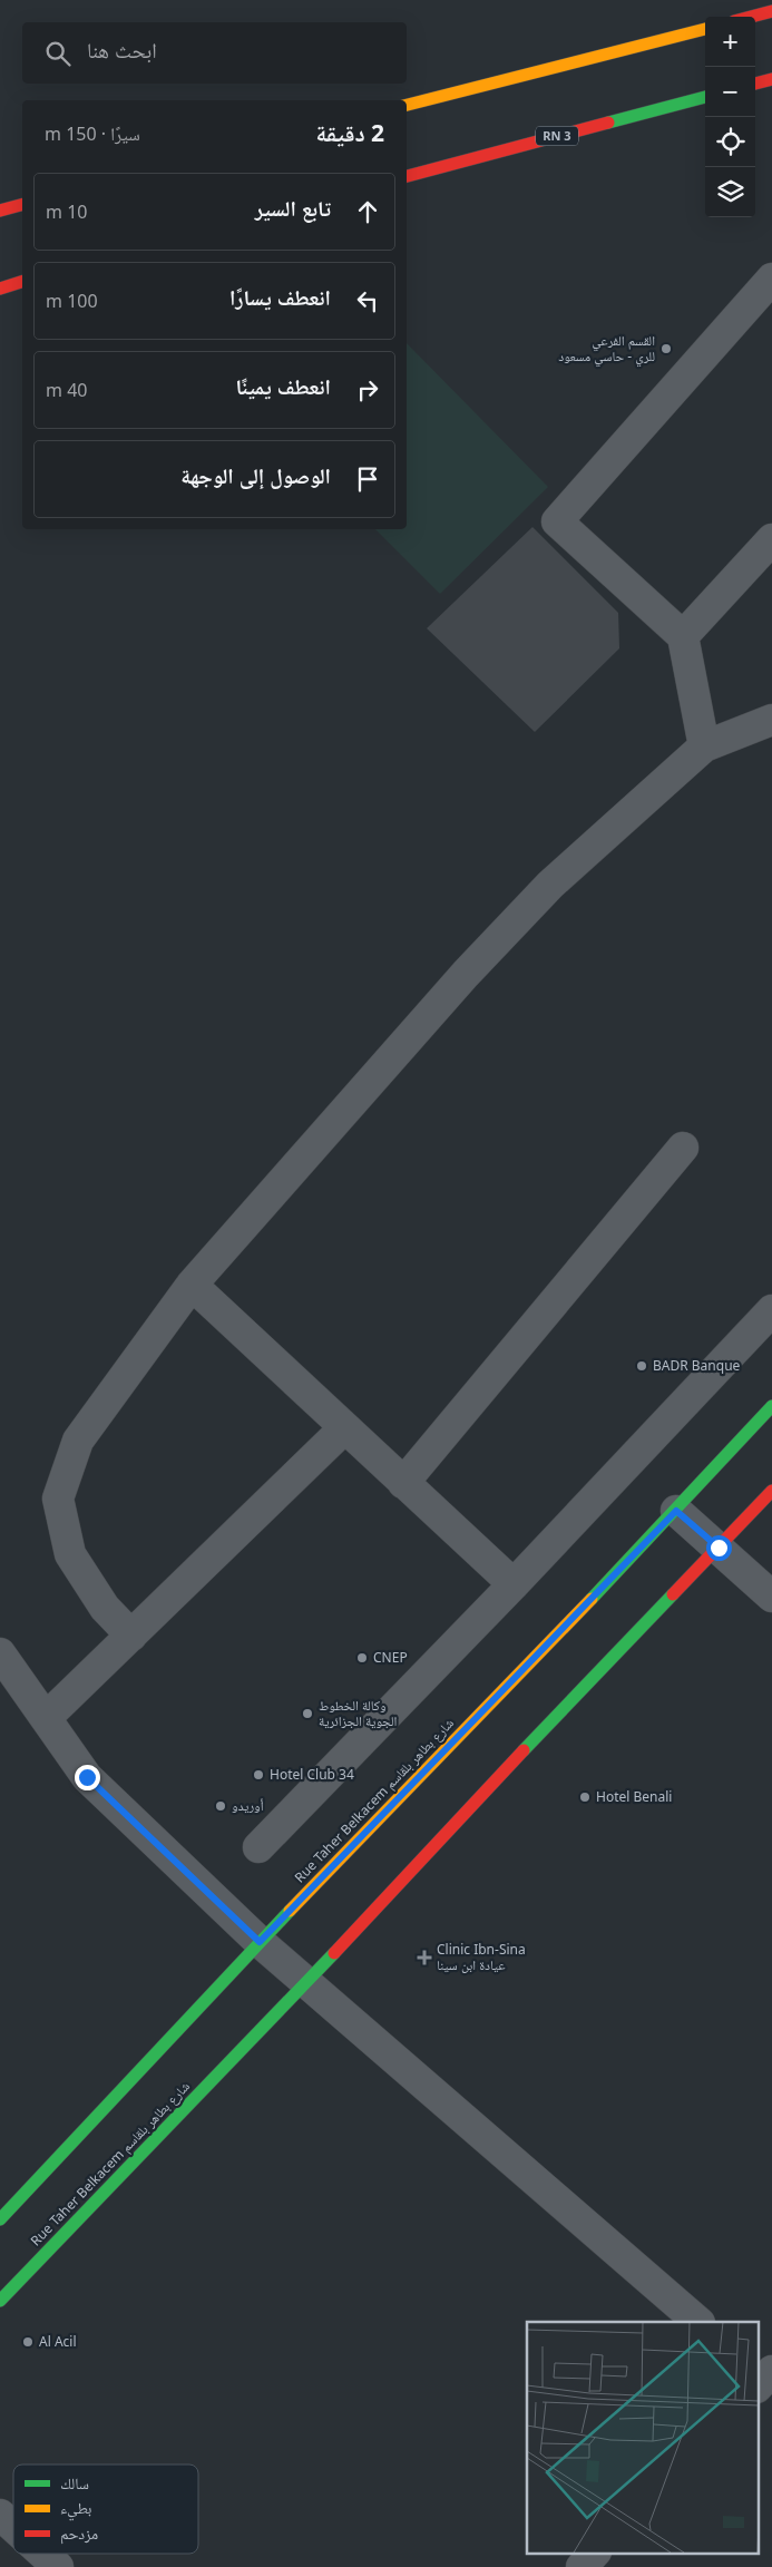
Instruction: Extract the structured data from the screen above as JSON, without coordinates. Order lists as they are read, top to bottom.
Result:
{
  "streets": {
    "main road": ["RN 3", "Rue Taher Belkacem شارع بطاهر بلقاسم"]
  },
  "places": {
    "other": [
      "القسم الفرعي للري - حاسي مسعود",
      "BADR Banque",
      "CNEP",
      "وكالة الخطوط الجوية الجزائرية",
      "Hotel Club 34",
      "Hotel Benali",
      "أوريدو",
      "Al Acil"
    ],
    "health": ["Clinic Ibn-Sina عيادة ابن سينا"]
  },
  "legend": ["سالك", "بطيء", "مزدحم"],
  "page": {
    "map_buttons": ["+", "−"],
    "search": "ابحث هنا",
    "heading": ["2 دقيقة", "سيرًا · 150 m"],
    "list": [
      ["تابع السير", "10 m"],
      ["انعطف يسارًا", "100 m"],
      ["انعطف يمينًا", "40 m"],
      "الوصول إلى الوجهة"
    ]
  }
}
